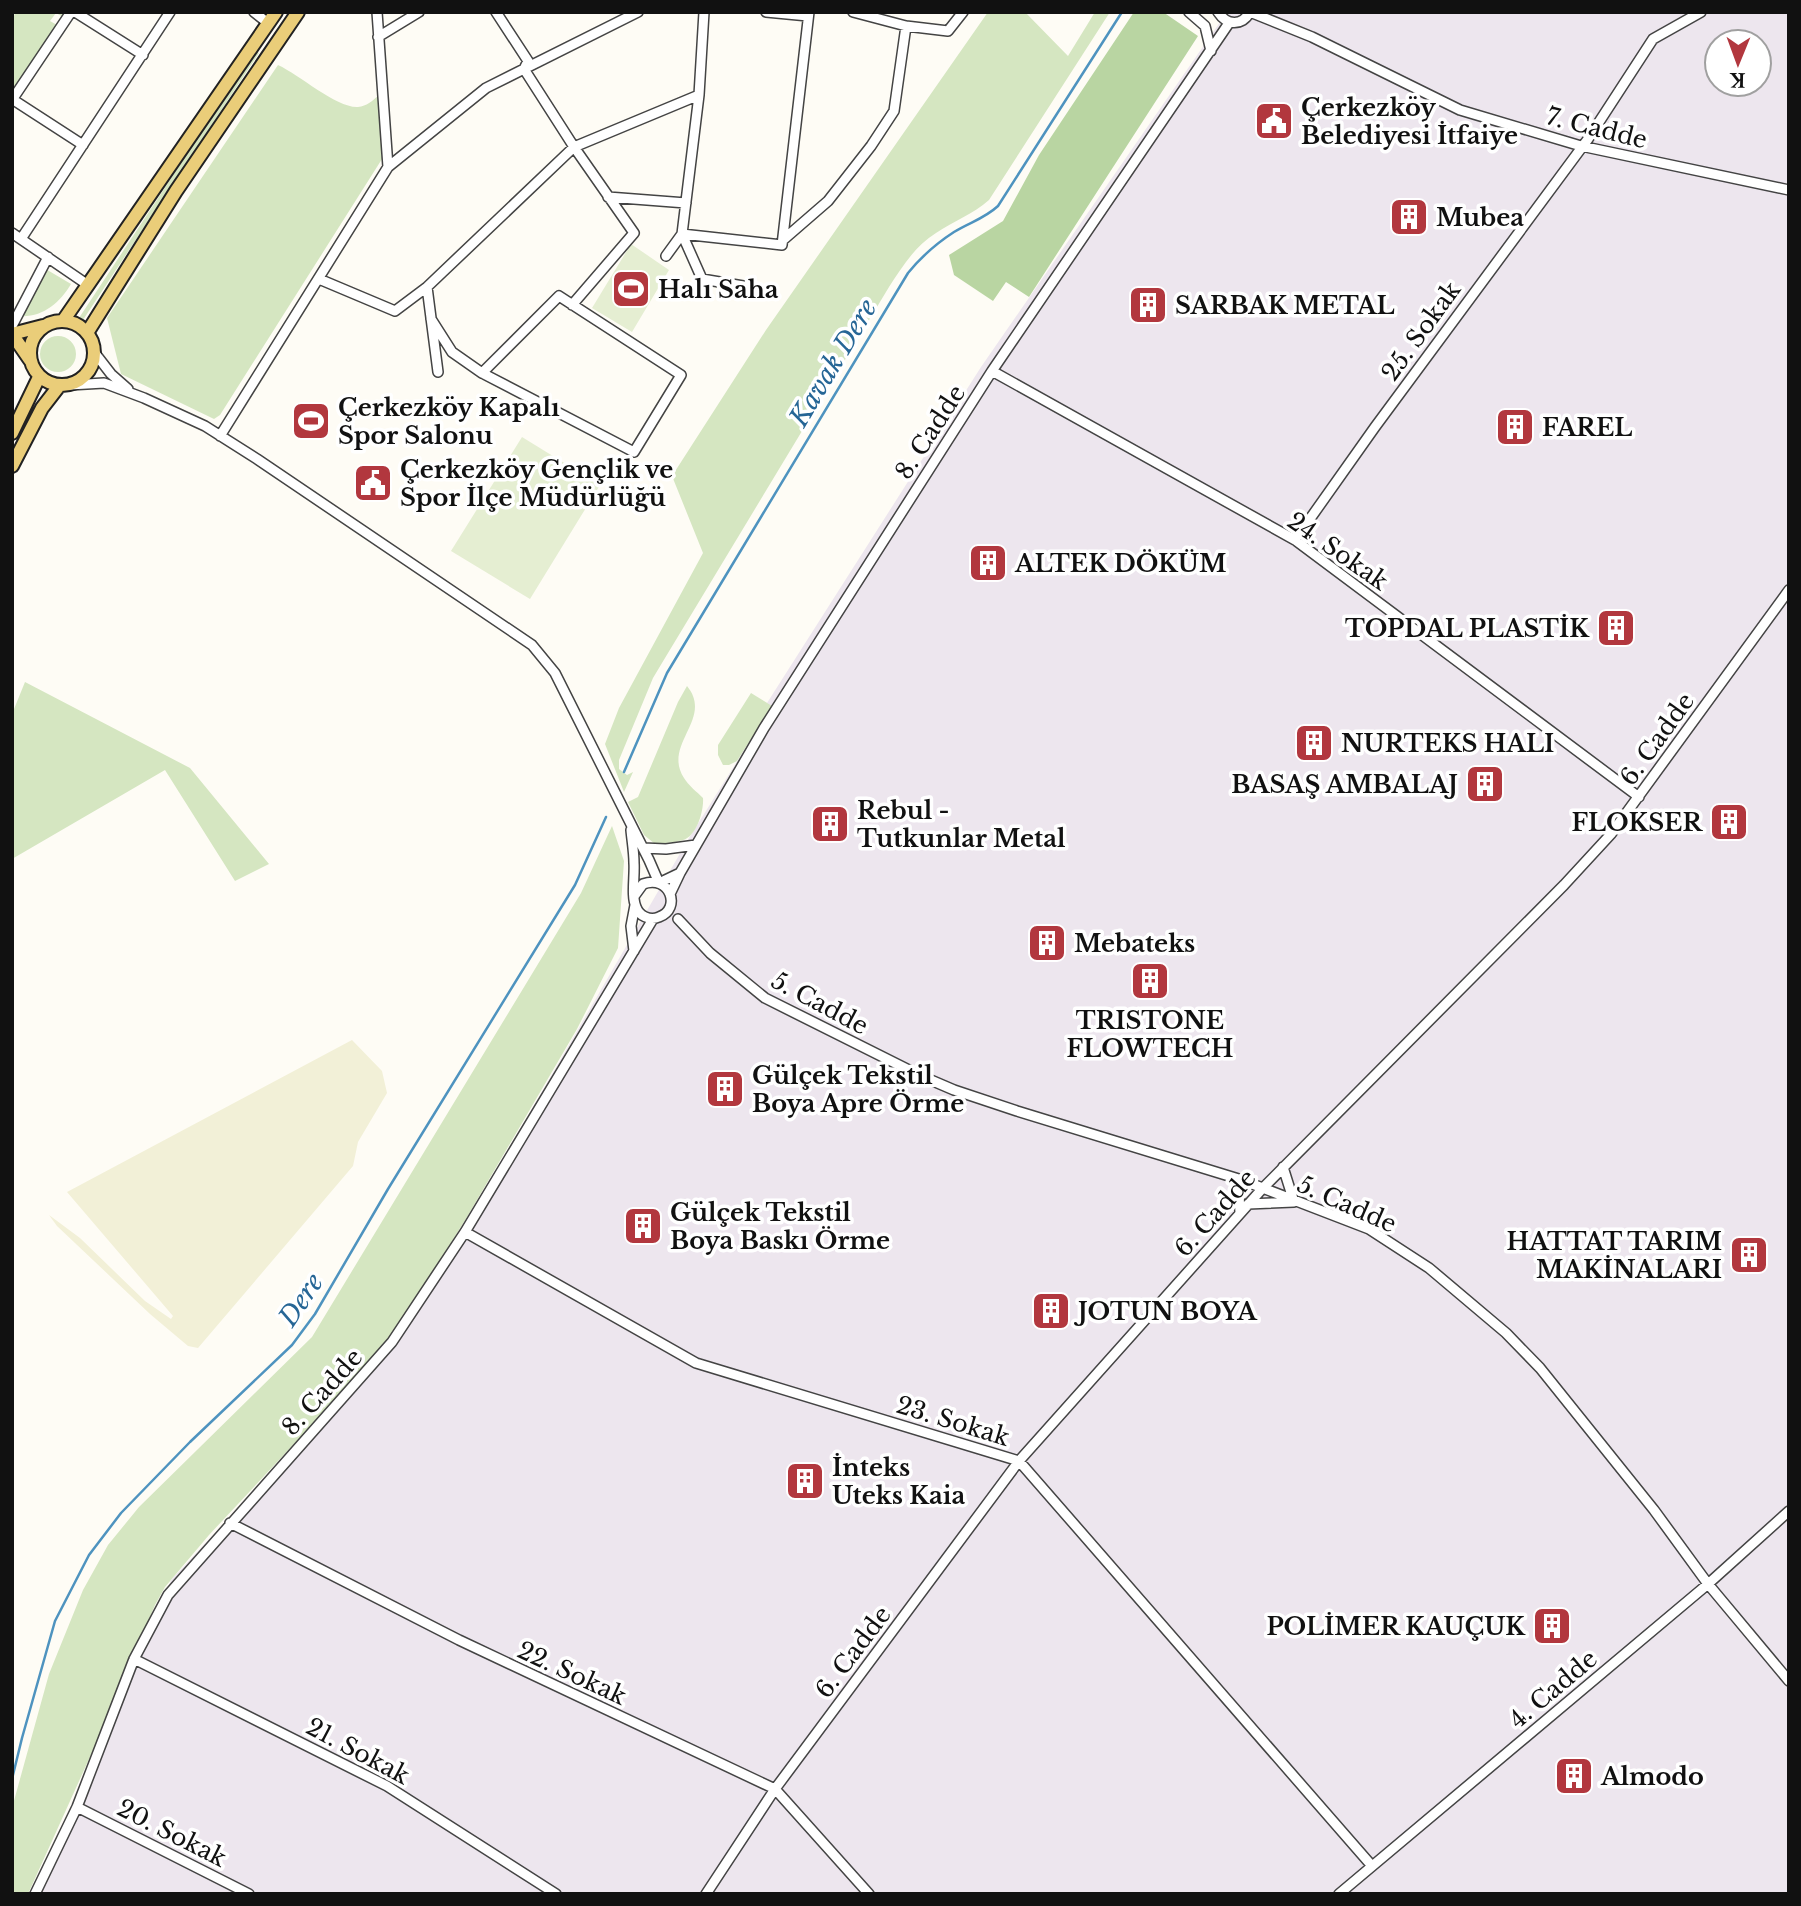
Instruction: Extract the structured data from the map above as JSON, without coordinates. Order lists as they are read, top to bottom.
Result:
{
  "streets": {
    "street": [
      "7. Cadde",
      "25. Sokak",
      "8. Cadde",
      "24. Sokak",
      "6. Cadde",
      "5. Cadde",
      "23. Sokak",
      "22. Sokak",
      "4. Cadde",
      "21. Sokak",
      "20. Sokak"
    ]
  },
  "crossings": [
    ["7. Cadde", "25. Sokak"],
    ["25. Sokak", "24. Sokak"],
    ["8. Cadde", "24. Sokak"],
    ["8. Cadde", "23. Sokak"],
    ["8. Cadde", "22. Sokak"],
    ["8. Cadde", "21. Sokak"],
    ["8. Cadde", "20. Sokak"],
    ["24. Sokak", "6. Cadde"],
    ["6. Cadde", "5. Cadde"],
    ["6. Cadde", "23. Sokak"],
    ["6. Cadde", "22. Sokak"],
    ["5. Cadde", "4. Cadde"],
    ["23. Sokak", "4. Cadde"]
  ],
  "water": ["Kavak Dere", "Dere"],
  "places": {
    "public building": ["Çerkezköy Belediyesi İtfaiye", "Çerkezköy Gençlik ve Spor İlçe Müdürlüğü"],
    "building": [
      "Mubea",
      "SARBAK METAL",
      "FAREL",
      "ALTEK DÖKÜM",
      "TOPDAL PLASTİK",
      "NURTEKS HALI",
      "BASAŞ AMBALAJ",
      "FLOKSER",
      "Rebul - Tutkunlar Metal",
      "Mebateks",
      "TRISTONE FLOWTECH",
      "Gülçek Tekstil Boya Apre Örme",
      "Gülçek Tekstil Boya Baskı Örme",
      "HATTAT TARIM MAKİNALARI",
      "JOTUN BOYA",
      "İnteks Uteks Kaia",
      "POLİMER KAUÇUK",
      "Almodo"
    ],
    "sports": ["Halı Saha", "Çerkezköy Kapalı Spor Salonu"]
  },
  "north": "bottom"
}
